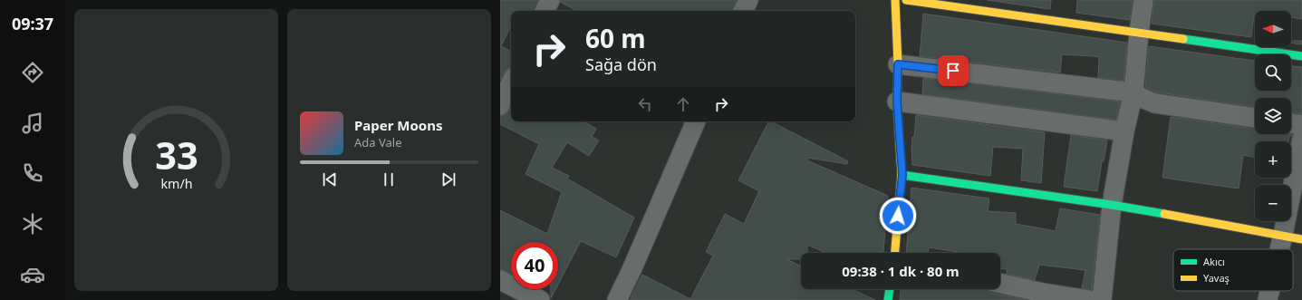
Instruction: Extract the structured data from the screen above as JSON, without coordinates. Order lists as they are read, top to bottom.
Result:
{
  "legend": ["Akıcı", "Yavaş"],
  "north": "left",
  "page": {
    "tabs": "09:37",
    "map_buttons": ["+", "−"],
    "turn": ["60 m", "Sağa dön"],
    "song": ["Paper Moons", "Ada Vale"],
    "limit": "40",
    "trip": "09:38 · 1 dk · 80 m",
    "gauge": ["33", "km/h"]
  }
}
